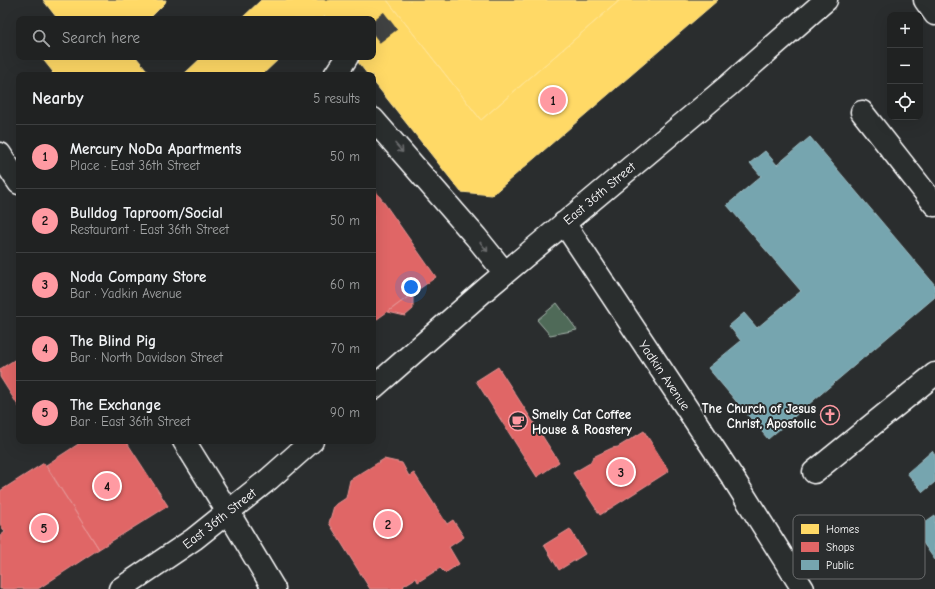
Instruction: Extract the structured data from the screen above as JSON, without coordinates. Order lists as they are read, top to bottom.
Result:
{
  "streets": {
    "street": ["East 36th Street", "Yadkin Avenue"]
  },
  "crossings": [
    ["East 36th Street", "Yadkin Avenue"]
  ],
  "places": {
    "church": ["The Church of Jesus Christ, Apostolic"],
    "cafe": ["Smelly Cat Coffee House & Roastery"]
  },
  "legend": ["Homes", "Shops", "Public"],
  "page": {
    "map_buttons": ["+", "−"],
    "search": "Search here",
    "heading": ["Nearby", "5 results"],
    "pins": [
      "1",
      "3",
      "4",
      "2",
      "5"
    ],
    "list": [
      {
        "mark": "1",
        "name": "Mercury NoDa Apartments",
        "note": "Place · East 36th Street",
        "value": "50 m"
      },
      {
        "mark": "2",
        "name": "Bulldog Taproom/Social",
        "note": "Restaurant · East 36th Street",
        "value": "50 m"
      },
      {
        "mark": "3",
        "name": "Noda Company Store",
        "note": "Bar · Yadkin Avenue",
        "value": "60 m"
      },
      {
        "mark": "4",
        "name": "The Blind Pig",
        "note": "Bar · North Davidson Street",
        "value": "70 m"
      },
      {
        "mark": "5",
        "name": "The Exchange",
        "note": "Bar · East 36th Street",
        "value": "90 m"
      }
    ]
  }
}
